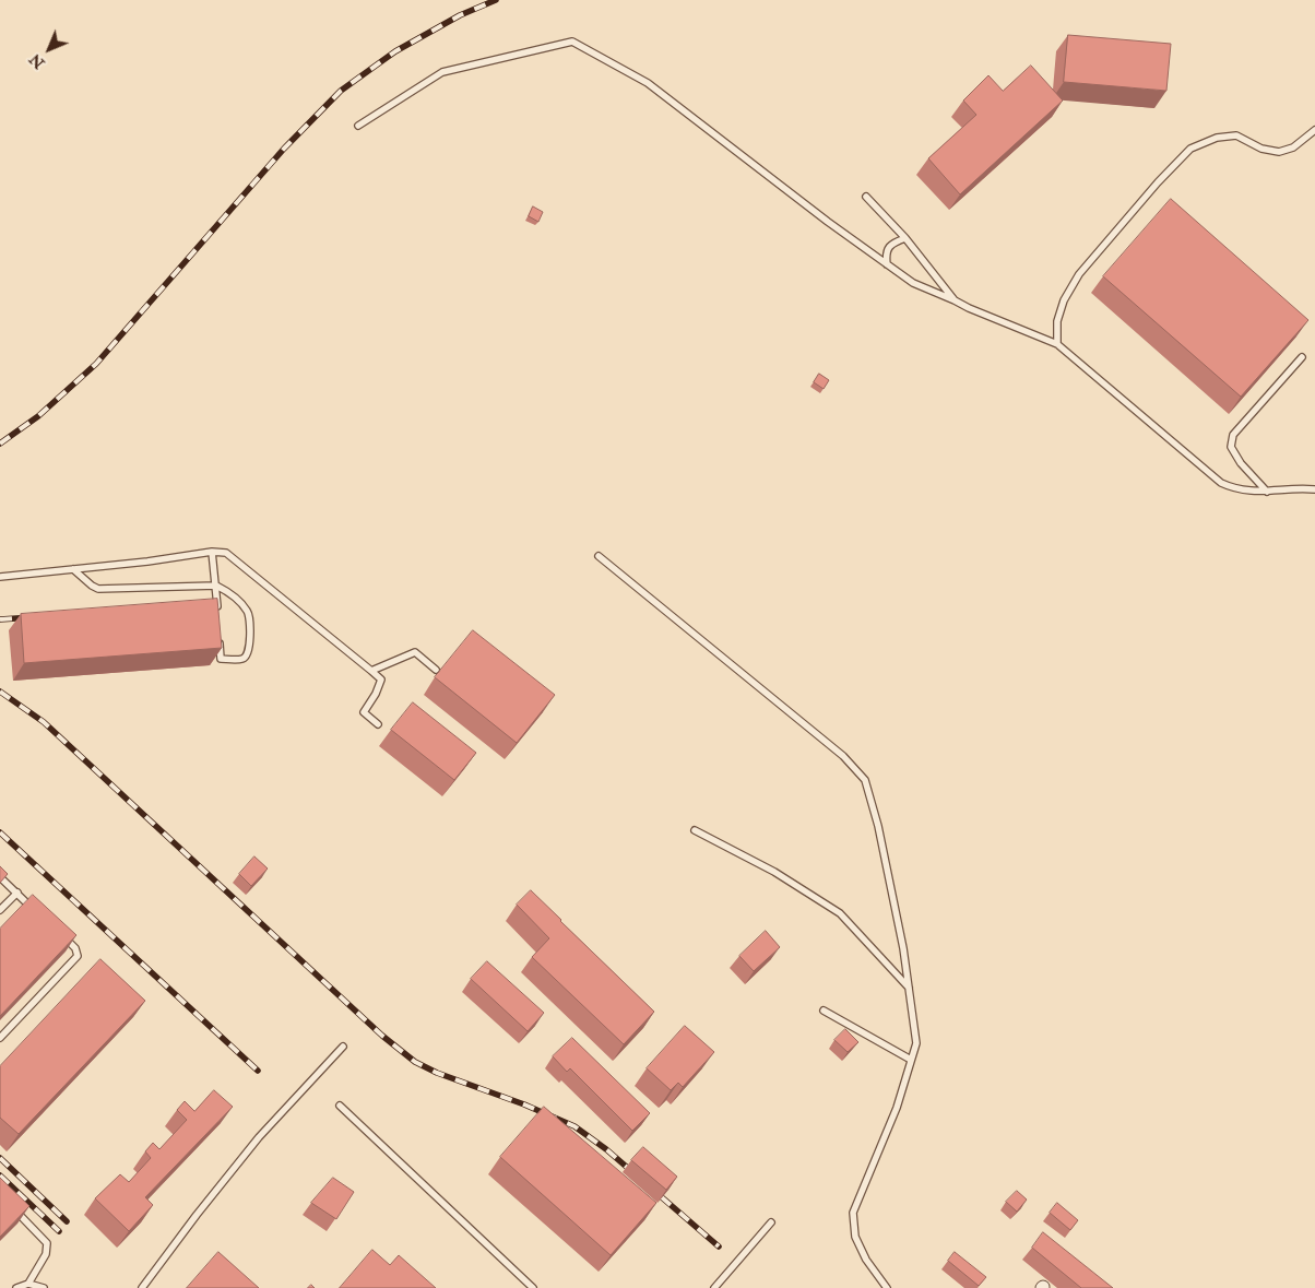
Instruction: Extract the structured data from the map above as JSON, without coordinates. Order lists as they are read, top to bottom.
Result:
{
  "north": "bottom left"
}
